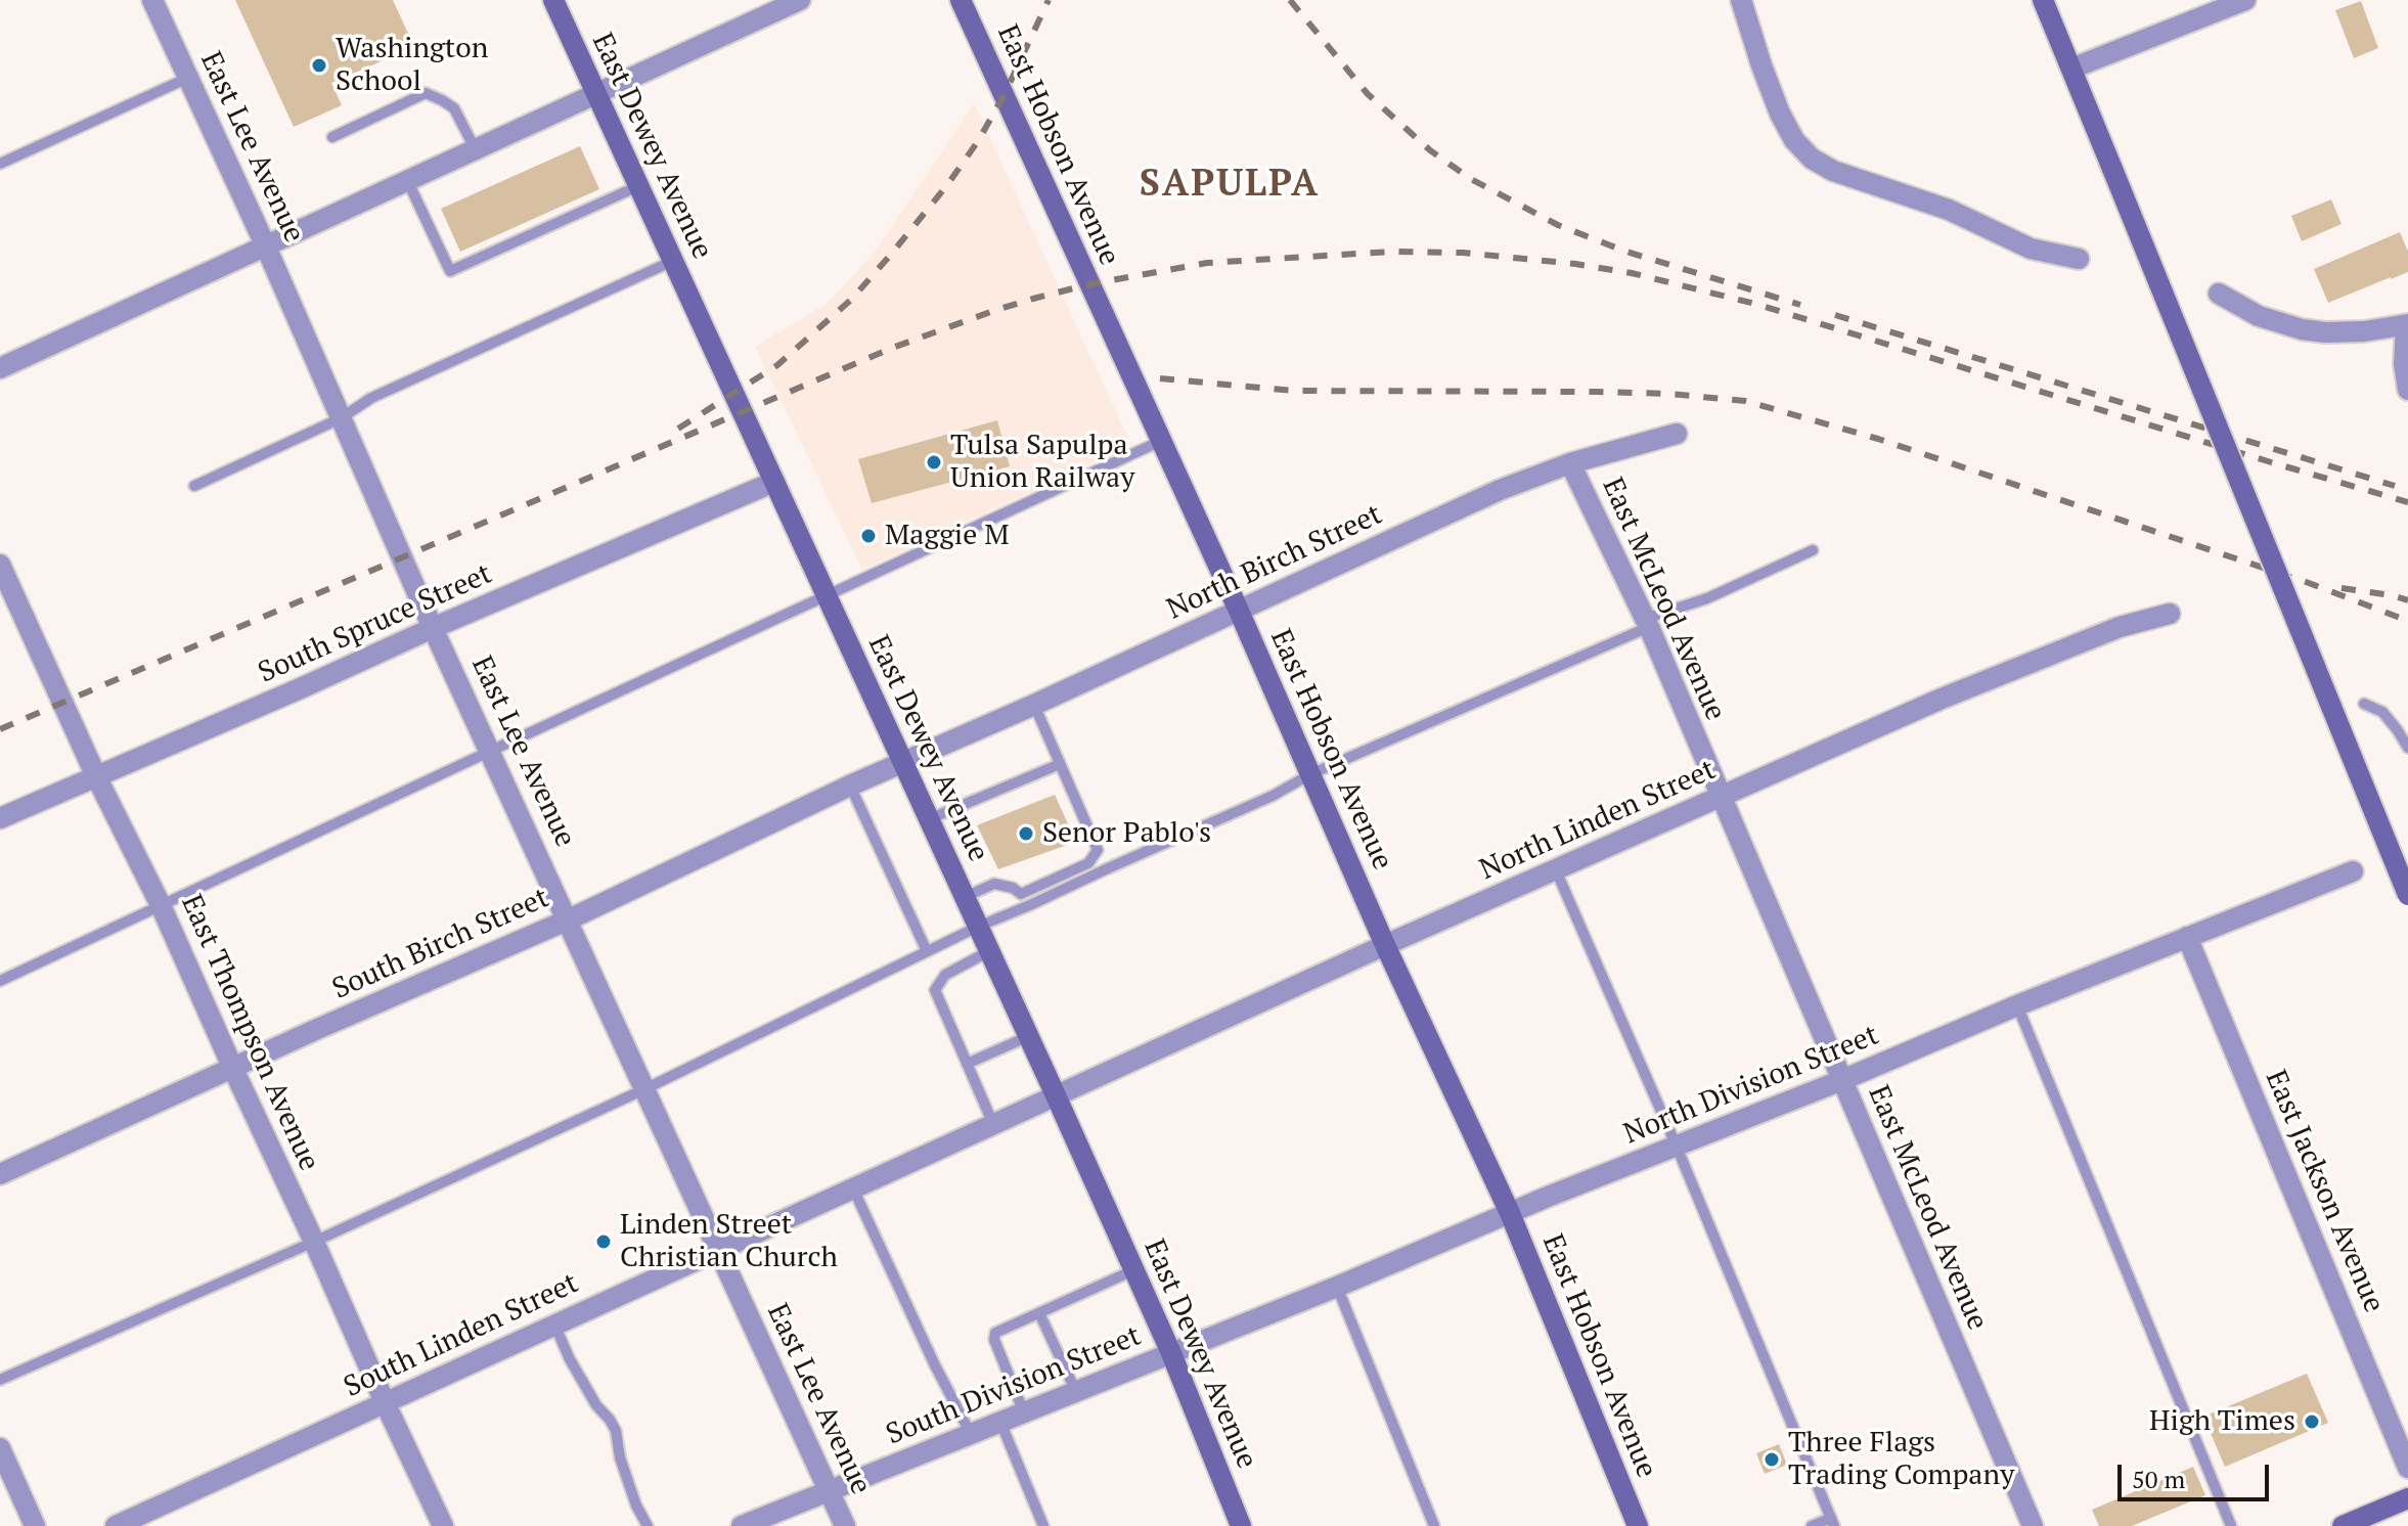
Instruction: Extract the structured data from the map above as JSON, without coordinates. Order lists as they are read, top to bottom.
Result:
{
  "streets": {
    "street": [
      "East Hobson Avenue",
      "East Dewey Avenue",
      "East Lee Avenue",
      "North Birch Street",
      "East McLeod Avenue",
      "South Spruce Street",
      "North Linden Street",
      "South Birch Street",
      "East Thompson Avenue",
      "North Division Street",
      "East Jackson Avenue",
      "South Linden Street",
      "South Division Street"
    ]
  },
  "crossings": [
    ["East Hobson Avenue", "North Birch Street"],
    ["East Hobson Avenue", "North Linden Street"],
    ["East Hobson Avenue", "North Division Street"],
    ["East Dewey Avenue", "North Birch Street"],
    ["East Dewey Avenue", "South Spruce Street"],
    ["East Dewey Avenue", "North Linden Street"],
    ["East Dewey Avenue", "South Birch Street"],
    ["East Dewey Avenue", "North Division Street"],
    ["East Dewey Avenue", "South Linden Street"],
    ["East Dewey Avenue", "South Division Street"],
    ["East Lee Avenue", "South Spruce Street"],
    ["East Lee Avenue", "South Birch Street"],
    ["East Lee Avenue", "South Linden Street"],
    ["East Lee Avenue", "South Division Street"],
    ["North Birch Street", "East McLeod Avenue"],
    ["North Birch Street", "South Birch Street"],
    ["East McLeod Avenue", "North Linden Street"],
    ["East McLeod Avenue", "North Division Street"],
    ["South Spruce Street", "East Thompson Avenue"],
    ["North Linden Street", "South Linden Street"],
    ["South Birch Street", "East Thompson Avenue"],
    ["East Thompson Avenue", "South Linden Street"],
    ["North Division Street", "East Jackson Avenue"],
    ["North Division Street", "South Division Street"]
  ],
  "districts": ["SAPULPA"],
  "places": [
    "Washington School",
    "Tulsa Sapulpa Union Railway",
    "Maggie M",
    "Senor Pablo's",
    "Linden Street Christian Church",
    "High Times",
    "Three Flags Trading Company"
  ],
  "scale_bar": "50 m"
}
